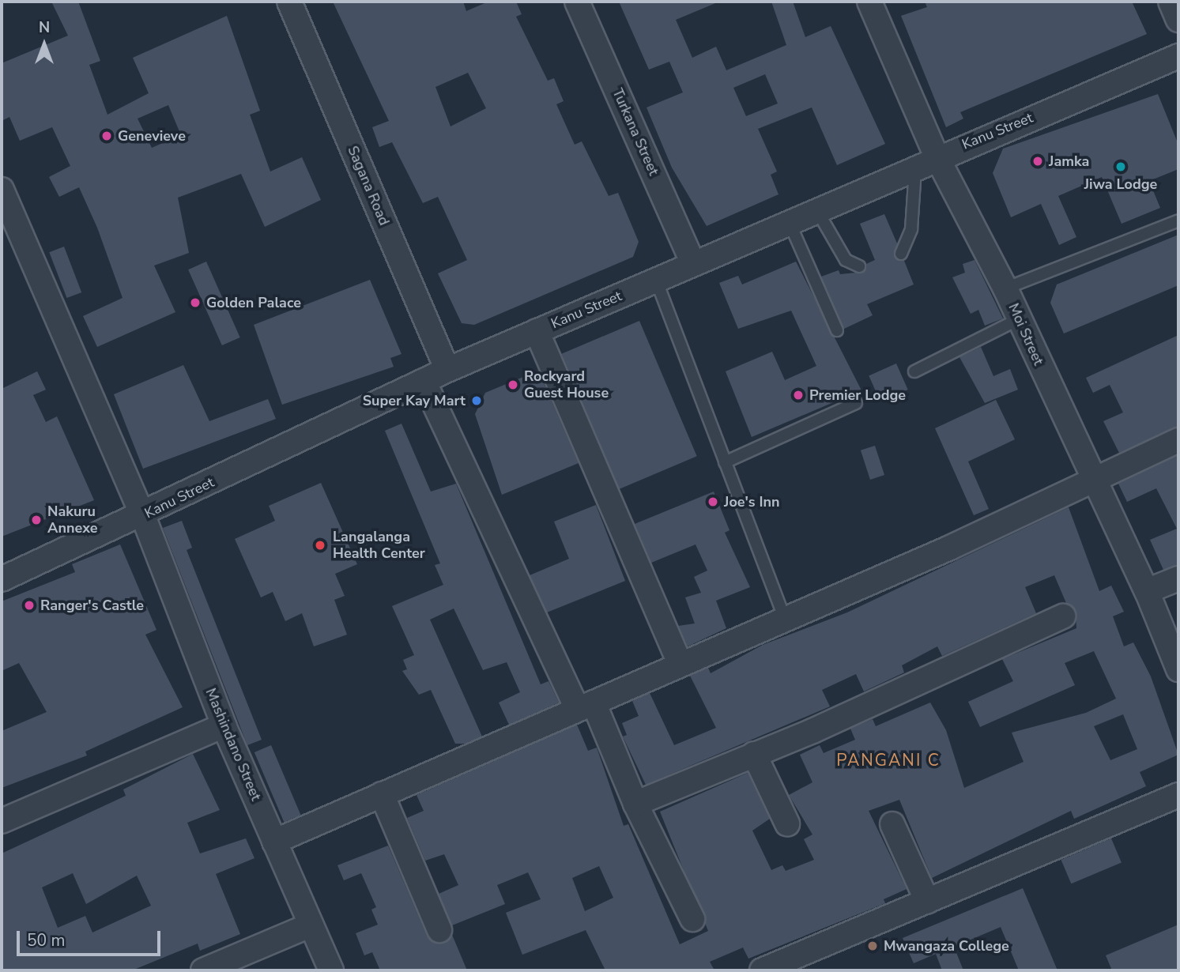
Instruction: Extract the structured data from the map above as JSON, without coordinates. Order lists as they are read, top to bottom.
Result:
{
  "streets": {
    "street": [
      "Kanu Street",
      "Turkana Street",
      "Sagana Road",
      "Moi Street",
      "Mashindano Street"
    ]
  },
  "crossings": [
    ["Kanu Street", "Turkana Street"],
    ["Kanu Street", "Sagana Road"],
    ["Kanu Street", "Moi Street"],
    ["Kanu Street", "Mashindano Street"]
  ],
  "districts": ["PANGANI C"],
  "places": [
    "Genevieve",
    "Jamka",
    "Jiwa Lodge",
    "Golden Palace",
    "Rockyard Guest House",
    "Premier Lodge",
    "Super Kay Mart",
    "Joe's Inn",
    "Nakuru Annexe",
    "Langalanga Health Center",
    "Ranger's Castle",
    "Mwangaza College"
  ],
  "scale_bar": "50 m",
  "north": "top"
}
